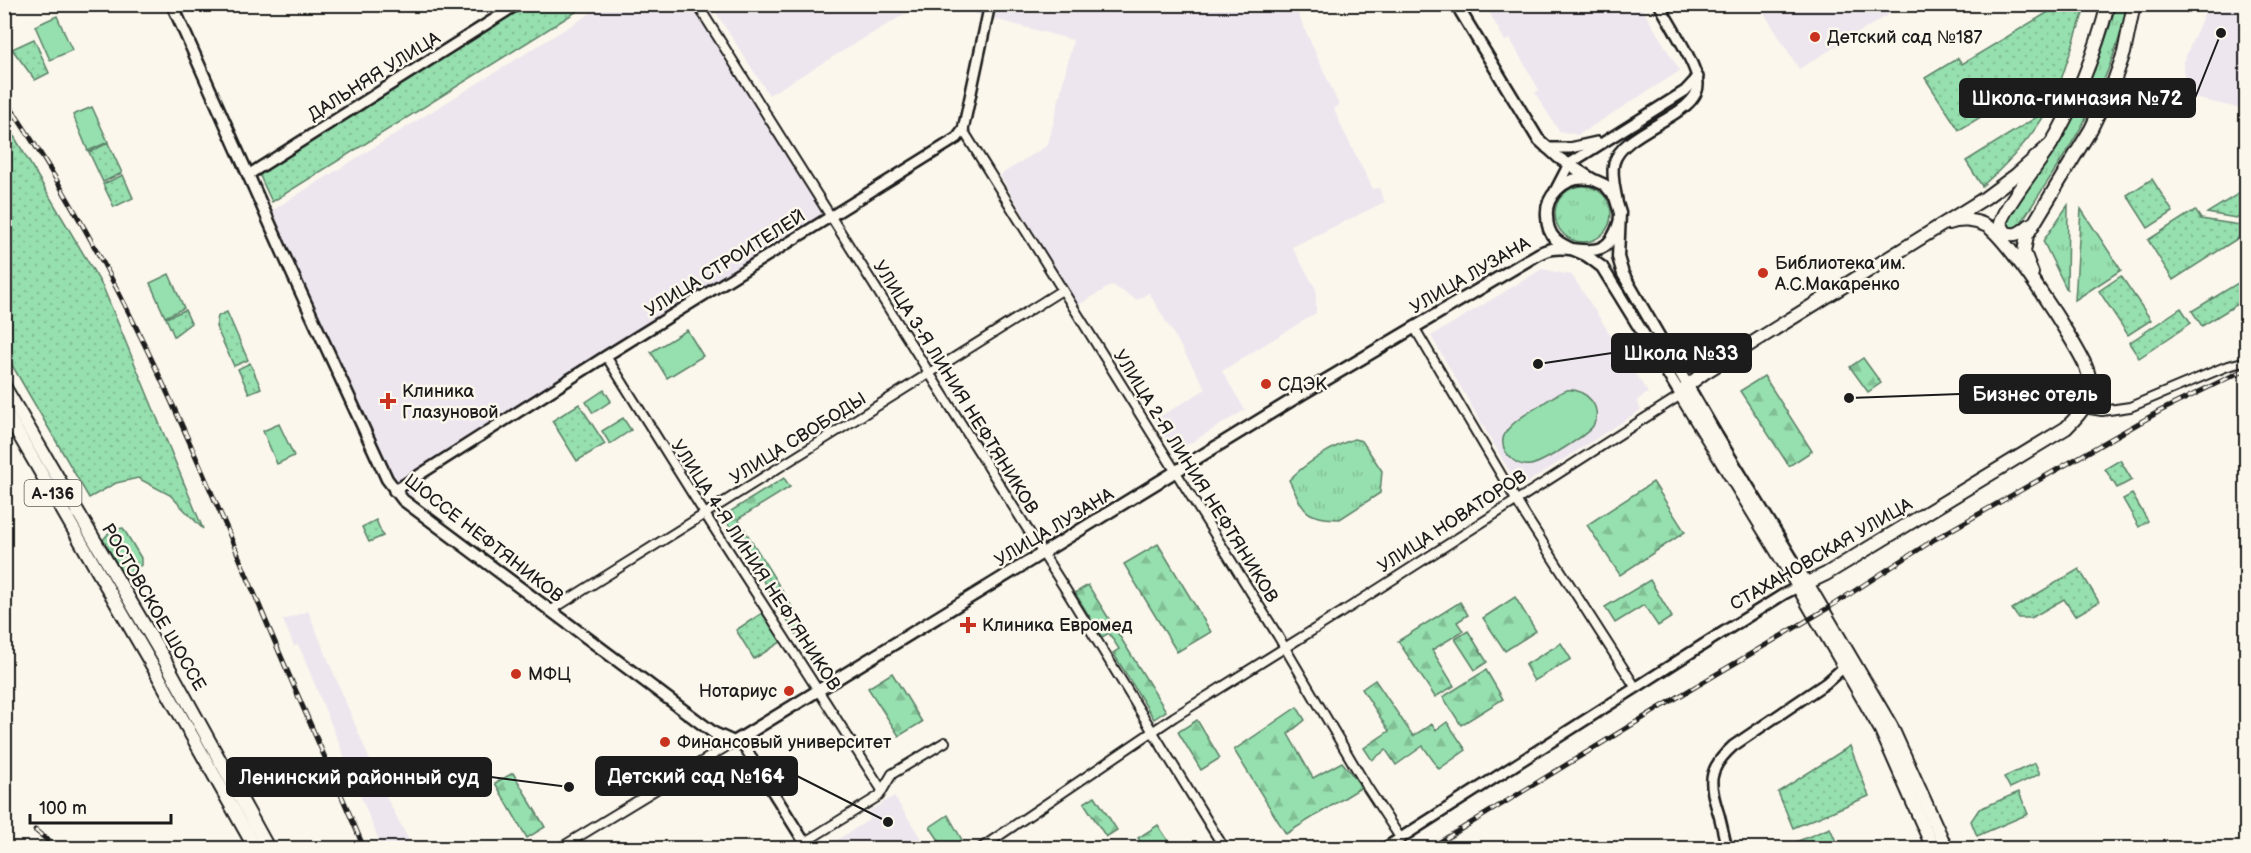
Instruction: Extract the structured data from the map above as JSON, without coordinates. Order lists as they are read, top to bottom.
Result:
{
  "streets": {
    "main road": [
      "УЛИЦА ЛУЗАНА",
      "А-136",
      "УЛИЦА НОВАТОРОВ",
      "ШОССЕ НЕФТЯНИКОВ",
      "СТАХАНОВСКАЯ УЛИЦА",
      "РОСТОВСКОЕ ШОССЕ"
    ],
    "street": [
      "ДАЛЬНЯЯ УЛИЦА",
      "УЛИЦА СТРОИТЕЛЕЙ",
      "УЛИЦА 3-Я ЛИНИЯ НЕФТЯНИКОВ",
      "УЛИЦА СВОБОДЫ",
      "УЛИЦА 2-Я ЛИНИЯ НЕФТЯНИКОВ",
      "УЛИЦА 4-Я ЛИНИЯ НЕФТЯНИКОВ"
    ]
  },
  "crossings": [
    ["ДАЛЬНЯЯ УЛИЦА", "ШОССЕ НЕФТЯНИКОВ"],
    ["УЛИЦА СТРОИТЕЛЕЙ", "УЛИЦА 3-Я ЛИНИЯ НЕФТЯНИКОВ"],
    ["УЛИЦА СТРОИТЕЛЕЙ", "УЛИЦА 2-Я ЛИНИЯ НЕФТЯНИКОВ"],
    ["УЛИЦА СТРОИТЕЛЕЙ", "ШОССЕ НЕФТЯНИКОВ"],
    ["УЛИЦА СТРОИТЕЛЕЙ", "УЛИЦА 4-Я ЛИНИЯ НЕФТЯНИКОВ"],
    ["УЛИЦА ЛУЗАНА", "УЛИЦА 3-Я ЛИНИЯ НЕФТЯНИКОВ"],
    ["УЛИЦА ЛУЗАНА", "УЛИЦА 2-Я ЛИНИЯ НЕФТЯНИКОВ"],
    ["УЛИЦА ЛУЗАНА", "ШОССЕ НЕФТЯНИКОВ"],
    ["УЛИЦА ЛУЗАНА", "УЛИЦА 4-Я ЛИНИЯ НЕФТЯНИКОВ"],
    ["УЛИЦА 3-Я ЛИНИЯ НЕФТЯНИКОВ", "УЛИЦА СВОБОДЫ"],
    ["УЛИЦА 3-Я ЛИНИЯ НЕФТЯНИКОВ", "УЛИЦА НОВАТОРОВ"],
    ["УЛИЦА СВОБОДЫ", "УЛИЦА 2-Я ЛИНИЯ НЕФТЯНИКОВ"],
    ["УЛИЦА СВОБОДЫ", "ШОССЕ НЕФТЯНИКОВ"],
    ["УЛИЦА СВОБОДЫ", "УЛИЦА 4-Я ЛИНИЯ НЕФТЯНИКОВ"],
    ["УЛИЦА 2-Я ЛИНИЯ НЕФТЯНИКОВ", "УЛИЦА НОВАТОРОВ"],
    ["УЛИЦА 2-Я ЛИНИЯ НЕФТЯНИКОВ", "СТАХАНОВСКАЯ УЛИЦА"]
  ],
  "places": {
    "other": [
      "Школа-гимназия №72",
      "Детский сад №187",
      "Библиотека им. А.С.Макаренко",
      "Школа №33",
      "СДЭК",
      "Бизнес отель",
      "МФЦ",
      "Нотариус",
      "Финансовый университет",
      "Ленинский районный суд",
      "Детский сад №164"
    ],
    "health": ["Клиника Глазуновой", "Клиника Евромед"]
  },
  "scale_bar": "100 m"
}
